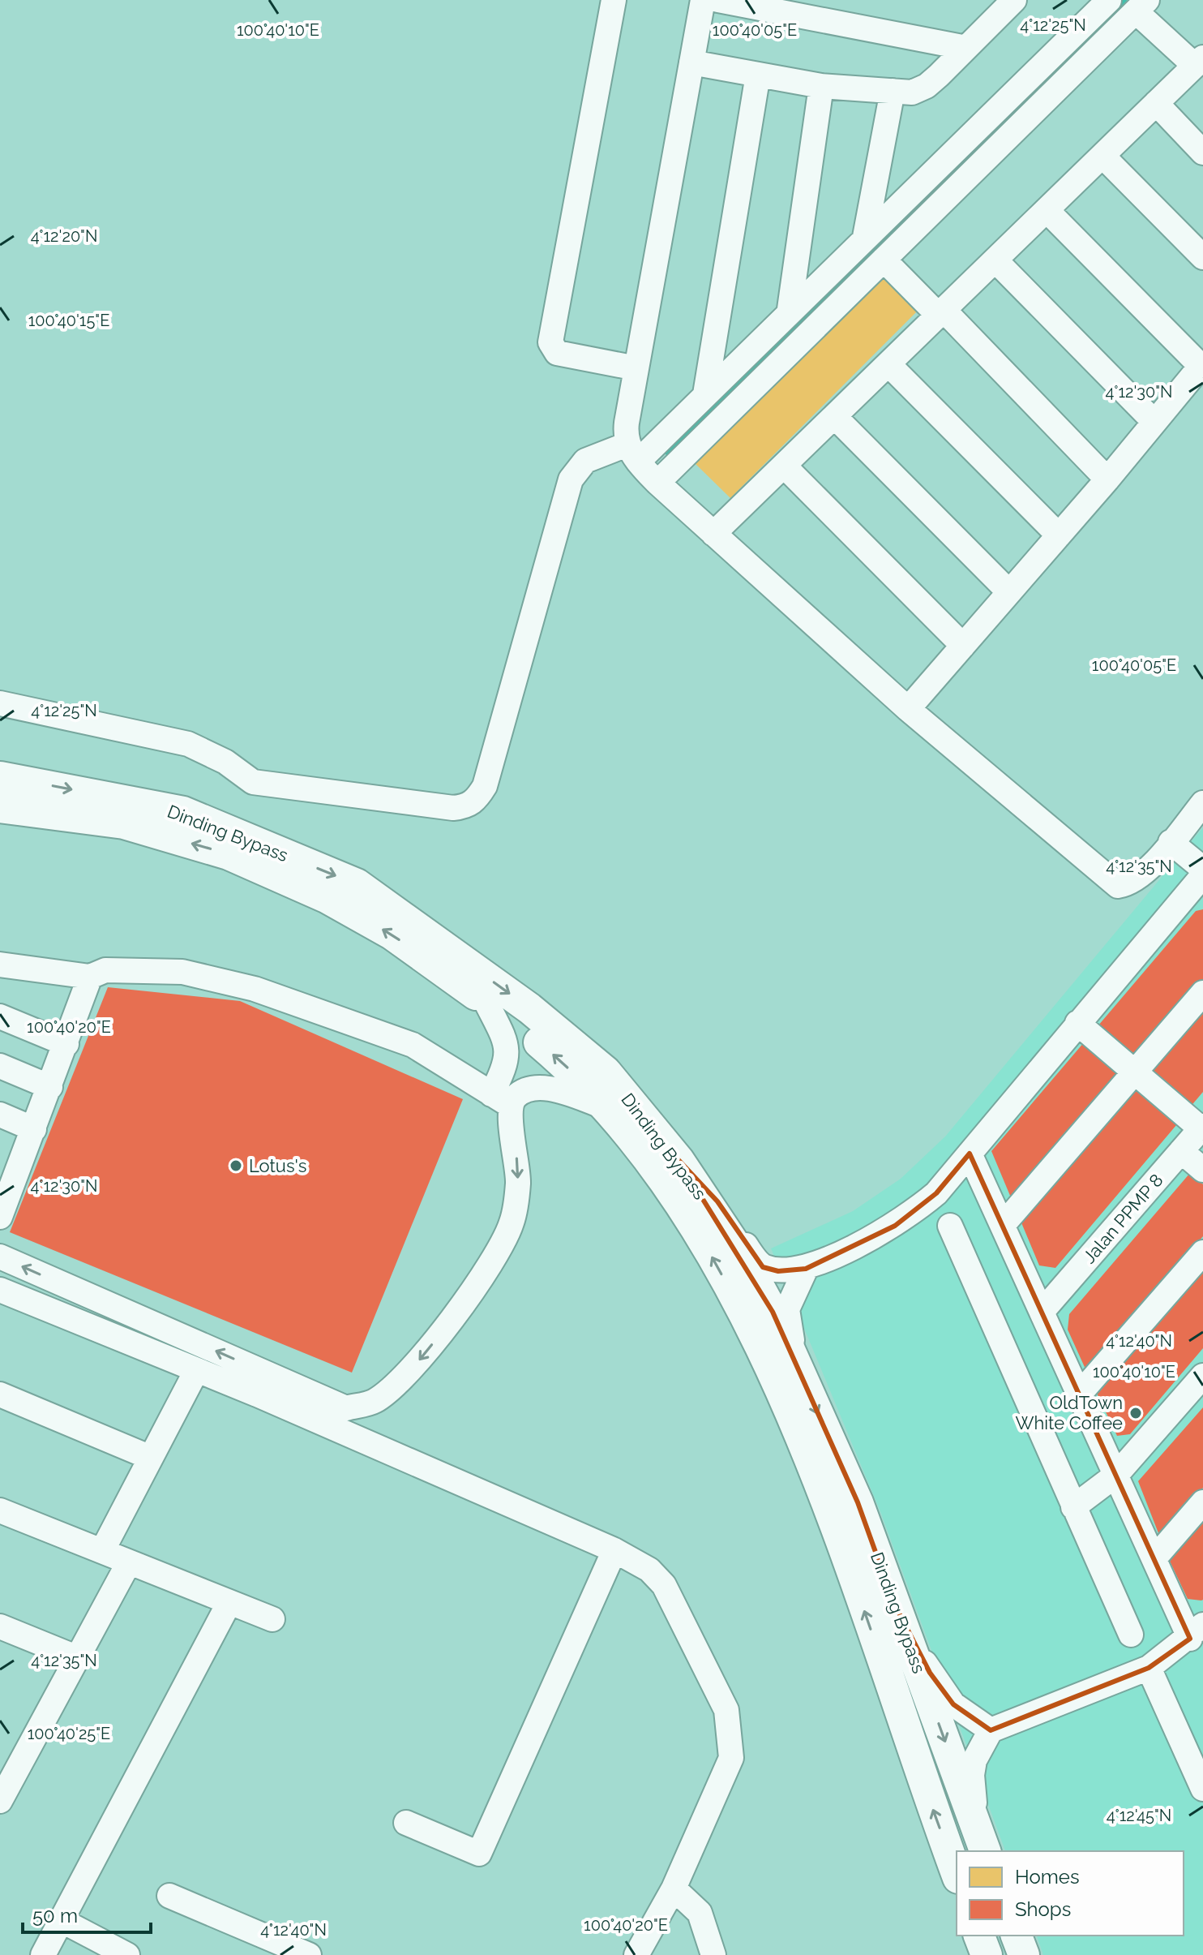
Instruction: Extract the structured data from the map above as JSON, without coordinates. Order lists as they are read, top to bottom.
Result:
{
  "streets": {
    "main road": ["Dinding Bypass"],
    "street": ["Jalan PPMP 8"]
  },
  "places": ["Lotus's", "OldTown White Coffee"],
  "legend": ["Homes", "Shops"],
  "scale_bar": "50 m",
  "coordinates": [
    "4°12'25\"N",
    "100°40'10\"E",
    "100°40'05\"E",
    "4°12'20\"N",
    "100°40'15\"E",
    "4°12'30\"N",
    "4°12'35\"N",
    "100°40'20\"E",
    "4°12'40\"N",
    "100°40'25\"E",
    "4°12'45\"N"
  ]
}
